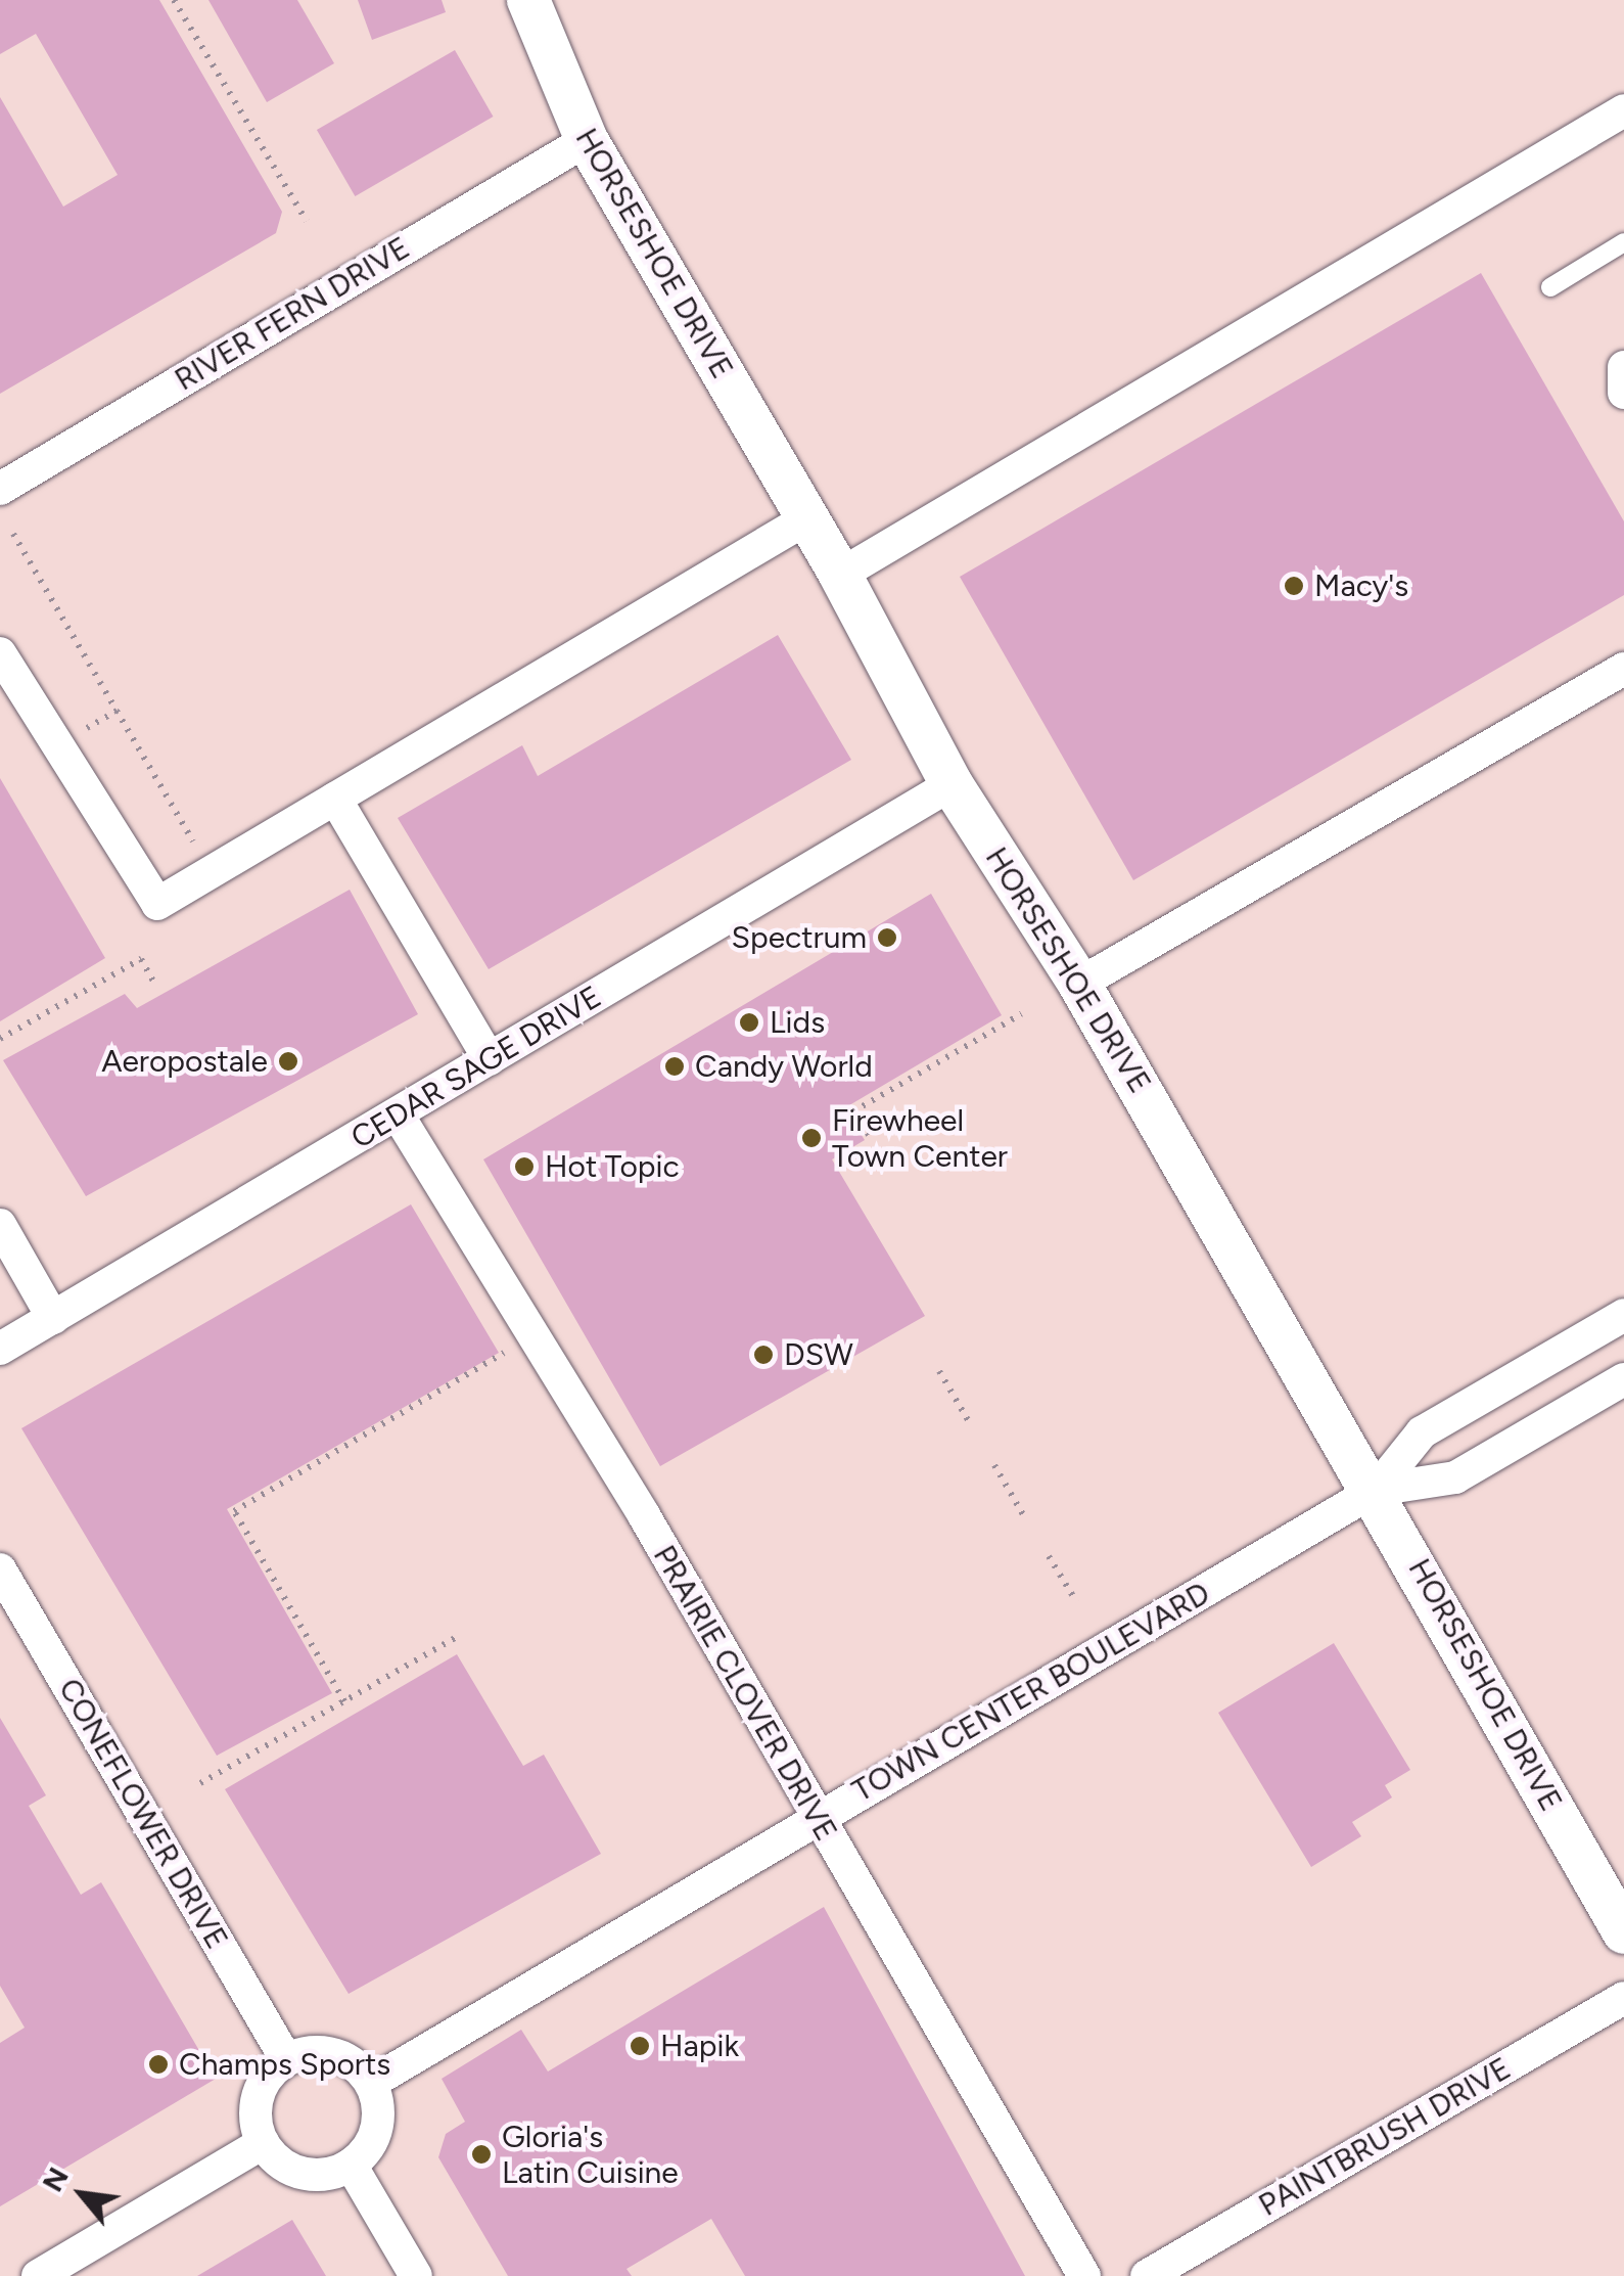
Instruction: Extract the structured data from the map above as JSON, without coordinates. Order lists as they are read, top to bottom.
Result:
{
  "streets": {
    "street": [
      "HORSESHOE DRIVE",
      "RIVER FERN DRIVE",
      "CEDAR SAGE DRIVE",
      "TOWN CENTER BOULEVARD",
      "PRAIRIE CLOVER DRIVE",
      "CONEFLOWER DRIVE",
      "PAINTBRUSH DRIVE"
    ]
  },
  "crossings": [
    ["HORSESHOE DRIVE", "RIVER FERN DRIVE"],
    ["HORSESHOE DRIVE", "CEDAR SAGE DRIVE"],
    ["HORSESHOE DRIVE", "TOWN CENTER BOULEVARD"],
    ["CEDAR SAGE DRIVE", "PRAIRIE CLOVER DRIVE"],
    ["TOWN CENTER BOULEVARD", "PRAIRIE CLOVER DRIVE"],
    ["TOWN CENTER BOULEVARD", "CONEFLOWER DRIVE"]
  ],
  "places": [
    "Macy's",
    "Spectrum",
    "Lids",
    "Aeropostale",
    "Candy World",
    "Firewheel Town Center",
    "Hot Topic",
    "DSW",
    "Hapik",
    "Champs Sports",
    "Gloria's Latin Cuisine"
  ],
  "north": "top left"
}
